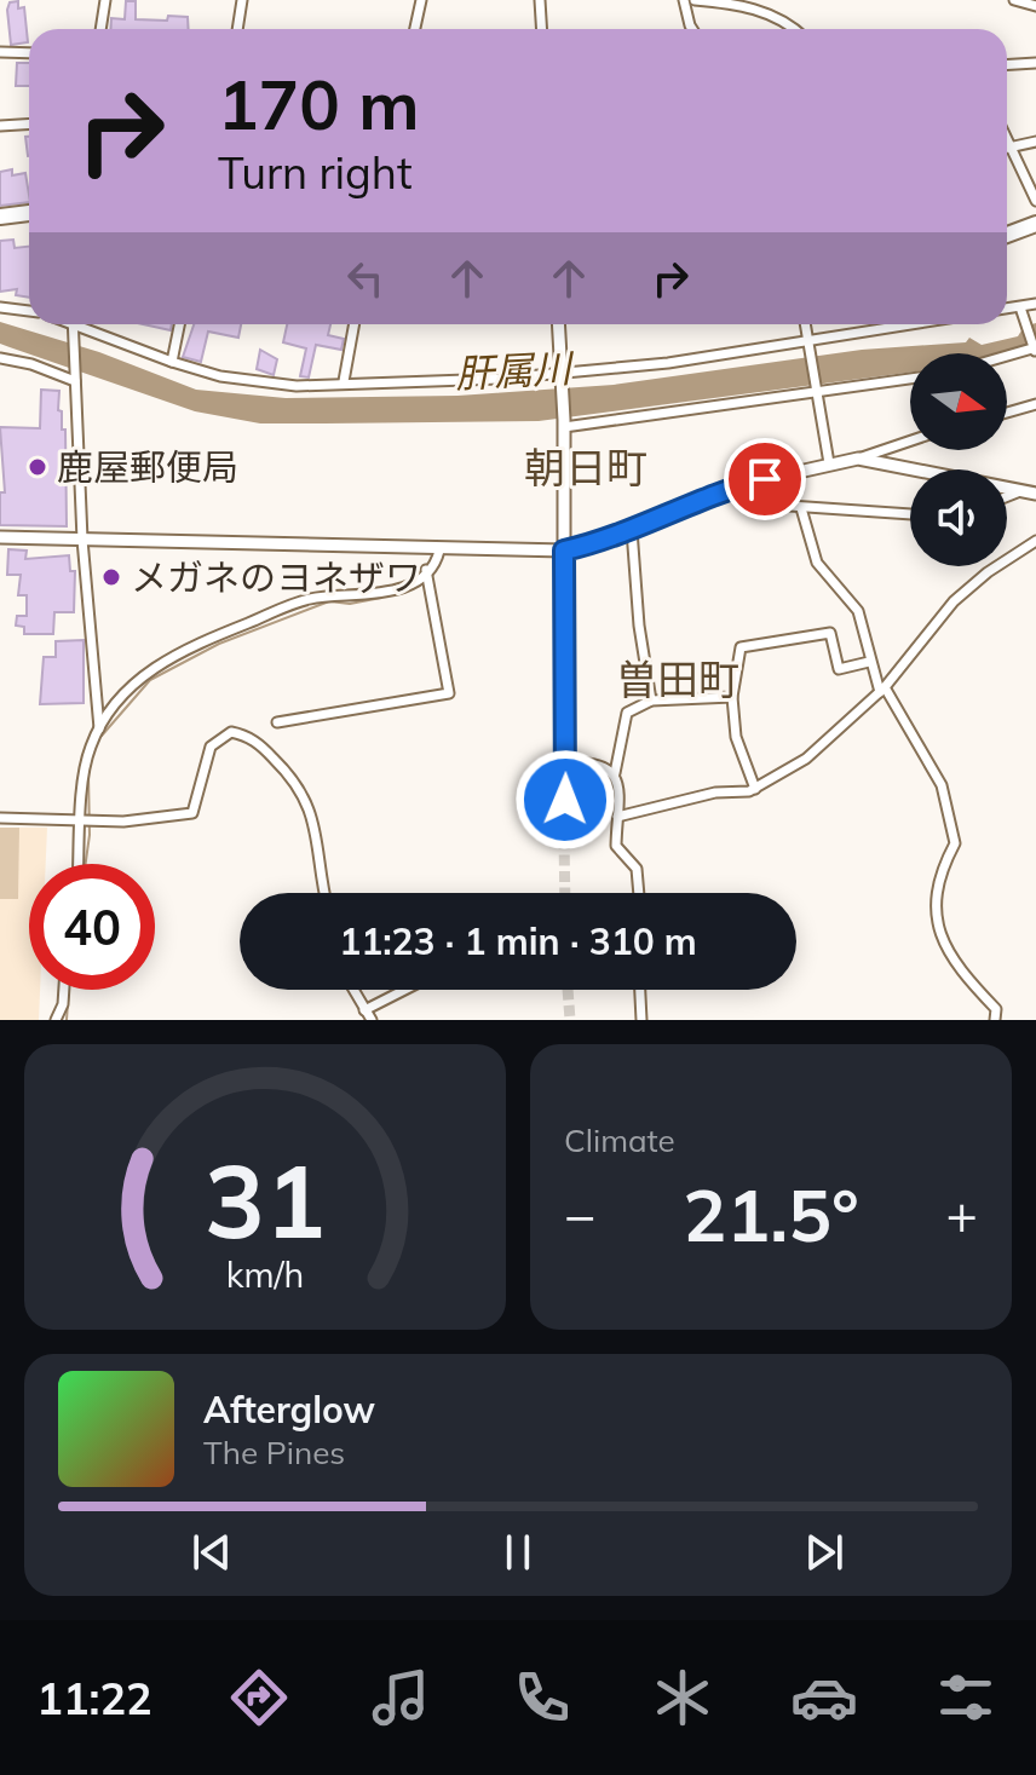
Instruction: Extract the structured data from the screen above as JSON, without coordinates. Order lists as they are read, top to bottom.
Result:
{
  "districts": ["朝日町", "曽田町"],
  "water": ["肝属川"],
  "places": ["鹿屋郵便局", "メガネのヨネザワ"],
  "north": "right",
  "page": {
    "turn": ["170 m", "Turn right"],
    "limit": "40",
    "trip": "11:23 · 1 min · 310 m",
    "tile": "Climate",
    "heat": ["−", "21.5°", "+"],
    "song": ["Afterglow", "The Pines"],
    "tabs": "11:22",
    "gauge": ["31", "km/h"]
  }
}
